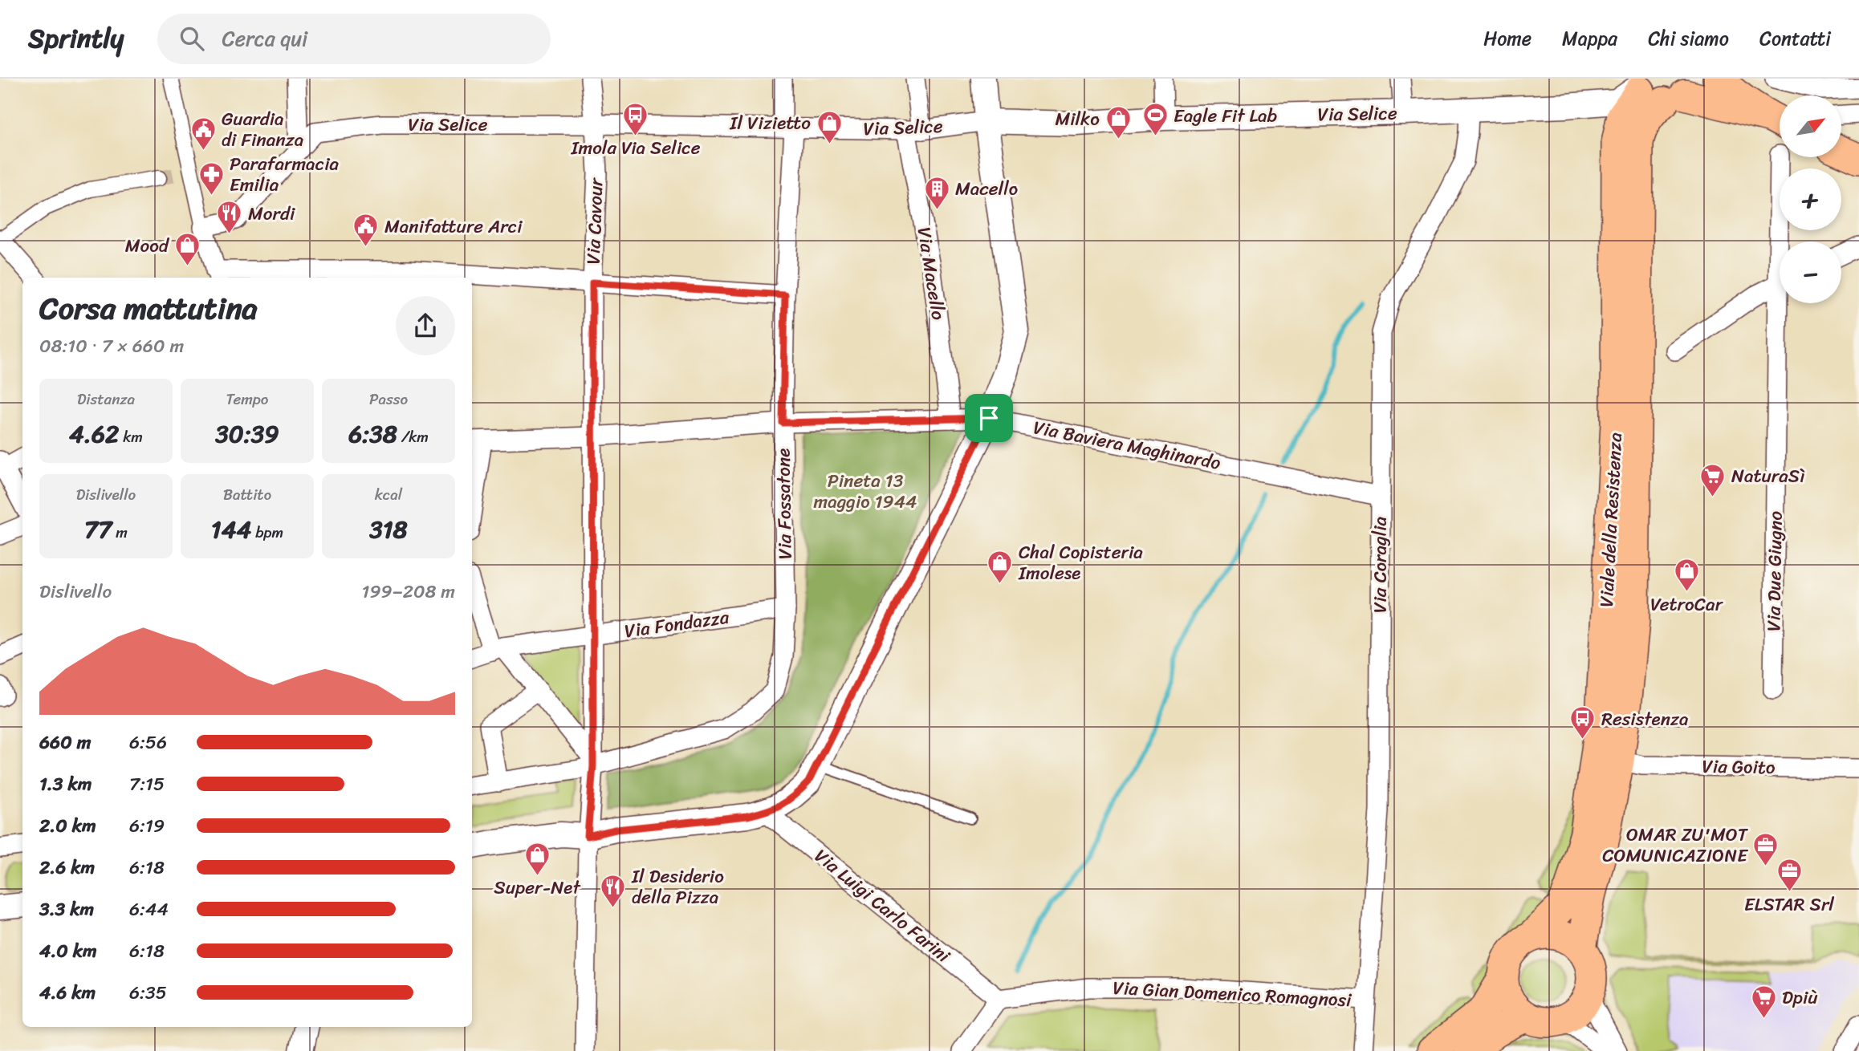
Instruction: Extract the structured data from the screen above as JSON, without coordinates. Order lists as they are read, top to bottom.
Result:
{
  "streets": {
    "main road": ["Viale della Resistenza"],
    "street": [
      "Via Selice",
      "Via Cavour",
      "Via Macello",
      "Via Baviera Maghinardo",
      "Via Fossatone",
      "Via Coraglia",
      "Via Due Giugno",
      "Via Fondazza",
      "Via Goito",
      "Via Luigi Carlo Farini",
      "Via Gian Domenico Romagnosi"
    ]
  },
  "crossings": [
    ["Via Selice", "Via Cavour"],
    ["Via Selice", "Via Macello"],
    ["Via Selice", "Via Fossatone"],
    ["Via Selice", "Viale della Resistenza"],
    ["Via Selice", "Via Coraglia"],
    ["Via Cavour", "Via Baviera Maghinardo"],
    ["Via Cavour", "Via Fossatone"],
    ["Via Cavour", "Via Fondazza"],
    ["Via Macello", "Via Baviera Maghinardo"],
    ["Via Baviera Maghinardo", "Via Fossatone"],
    ["Via Baviera Maghinardo", "Via Coraglia"],
    ["Via Fossatone", "Via Fondazza"],
    ["Viale della Resistenza", "Via Goito"],
    ["Via Coraglia", "Via Gian Domenico Romagnosi"],
    ["Via Luigi Carlo Farini", "Via Gian Domenico Romagnosi"]
  ],
  "parks": ["Pineta 13 maggio 1944"],
  "places": {
    "bus stop": ["Imola Via Selice", "Resistenza"],
    "sports": ["Eagle Fit Lab"],
    "shop": [
      "Milko",
      "Il Vizietto",
      "Mood",
      "Chal Copisteria Imolese",
      "VetroCar",
      "Super-Net"
    ],
    "public building": ["Guardia di Finanza", "Manifatture Arci"],
    "pharmacy": ["Parafarmacia Emilia"],
    "building": ["Macello"],
    "restaurant": ["Mordi", "Il Desiderio della Pizza"],
    "supermarket": ["NaturaSì", "Dpiù"],
    "office": ["OMAR ZU'MOT COMUNICAZIONE", "ELSTAR Srl"]
  },
  "north": "top right",
  "page": {
    "header": "Sprintly",
    "search": "Cerca qui",
    "nav": [
      "Home",
      "Mappa",
      "Chi siamo",
      "Contatti"
    ],
    "map_buttons": ["+", "−"],
    "heading": ["Corsa mattutina", "08:10 · 7 × 660 m"],
    "stats": [
      ["Distanza", "4.62 km"],
      ["Tempo", "30:39"],
      ["Passo", "6:38 /km"],
      ["Dislivello", "77 m"],
      ["Battito", "144 bpm"],
      ["kcal", "318"]
    ],
    "chart": ["Dislivello", "199–208 m"],
    "list": [
      {
        "name": "660 m",
        "note": "6:56"
      },
      {
        "name": "1.3 km",
        "note": "7:15"
      },
      {
        "name": "2.0 km",
        "note": "6:19"
      },
      {
        "name": "2.6 km",
        "note": "6:18"
      },
      {
        "name": "3.3 km",
        "note": "6:44"
      },
      {
        "name": "4.0 km",
        "note": "6:18"
      },
      {
        "name": "4.6 km",
        "note": "6:35"
      }
    ]
  }
}
